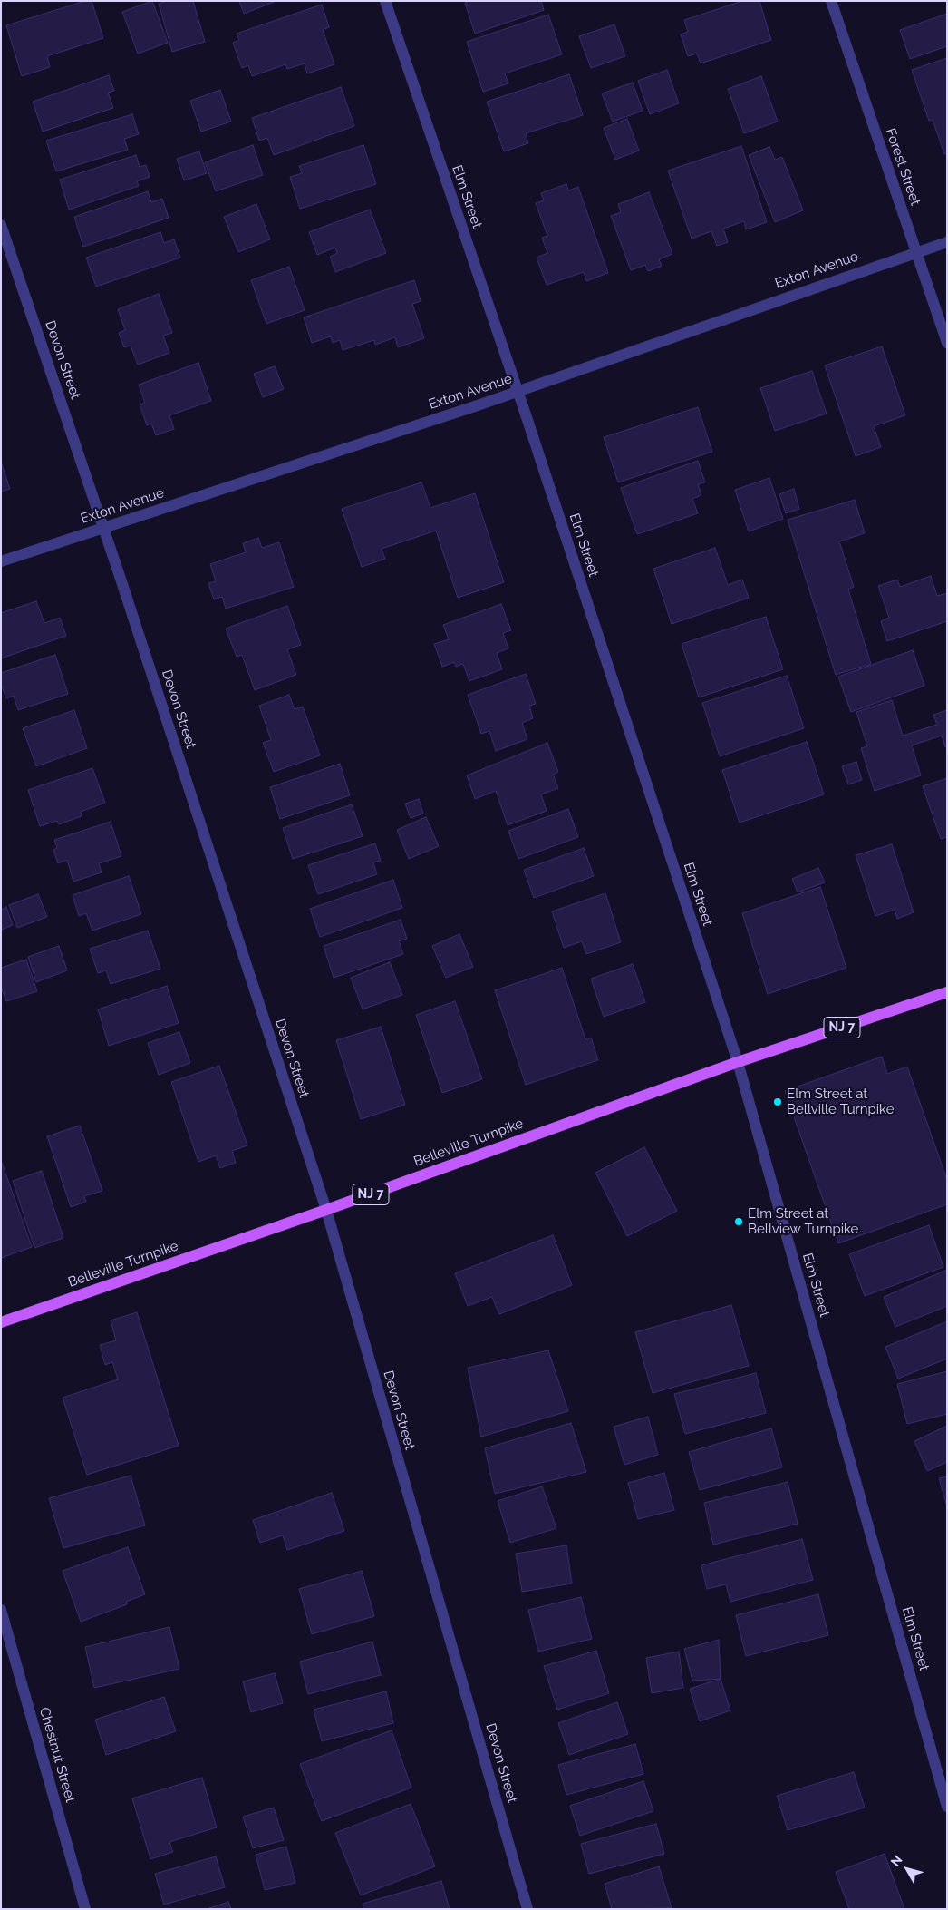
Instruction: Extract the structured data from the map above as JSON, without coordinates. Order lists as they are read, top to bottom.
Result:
{
  "streets": {
    "main road": ["NJ 7", "Belleville Turnpike"],
    "street": [
      "Forest Street",
      "Elm Street",
      "Exton Avenue",
      "Devon Street",
      "Chestnut Street"
    ]
  },
  "crossings": [
    ["Forest Street", "Exton Avenue"],
    ["Elm Street", "Exton Avenue"],
    ["Elm Street", "Belleville Turnpike"],
    ["Exton Avenue", "Devon Street"],
    ["Devon Street", "Belleville Turnpike"]
  ],
  "places": ["Elm Street at Bellville Turnpike", "Elm Street at Bellview Turnpike"],
  "north": "top left"
}
